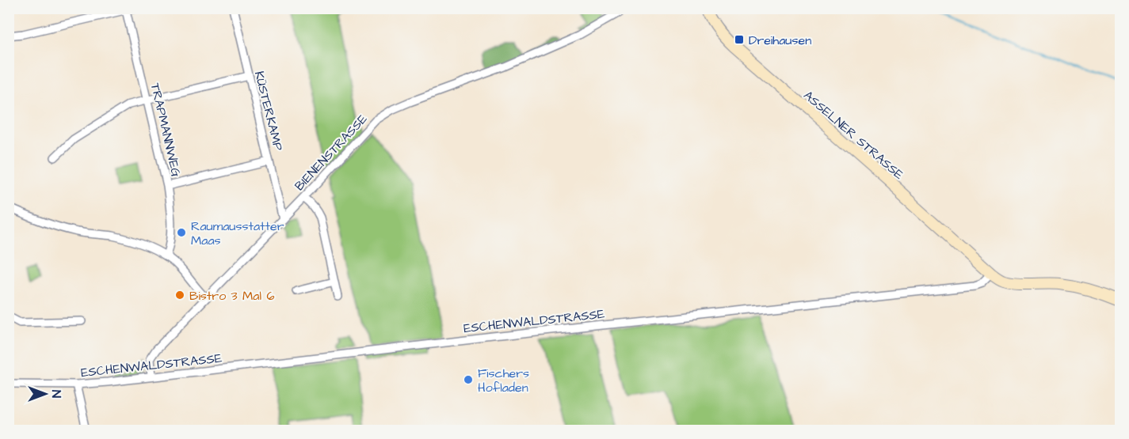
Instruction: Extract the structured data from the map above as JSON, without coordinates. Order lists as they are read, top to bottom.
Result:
{
  "streets": {
    "main road": ["ASSELNER STRASSE"],
    "street": [
      "KÜSTERKAMP",
      "TRAPMANNWEG",
      "BIENENSTRASSE",
      "ESCHENWALDSTRASSE"
    ]
  },
  "crossings": [
    ["KÜSTERKAMP", "BIENENSTRASSE"],
    ["ASSELNER STRASSE", "ESCHENWALDSTRASSE"],
    ["BIENENSTRASSE", "ESCHENWALDSTRASSE"]
  ],
  "places": {
    "transit": ["Dreihausen"],
    "other": ["Raumausstatter Maas", "Bistro 3 Mal 6", "Fischers Hofladen"]
  },
  "north": "right"
}
